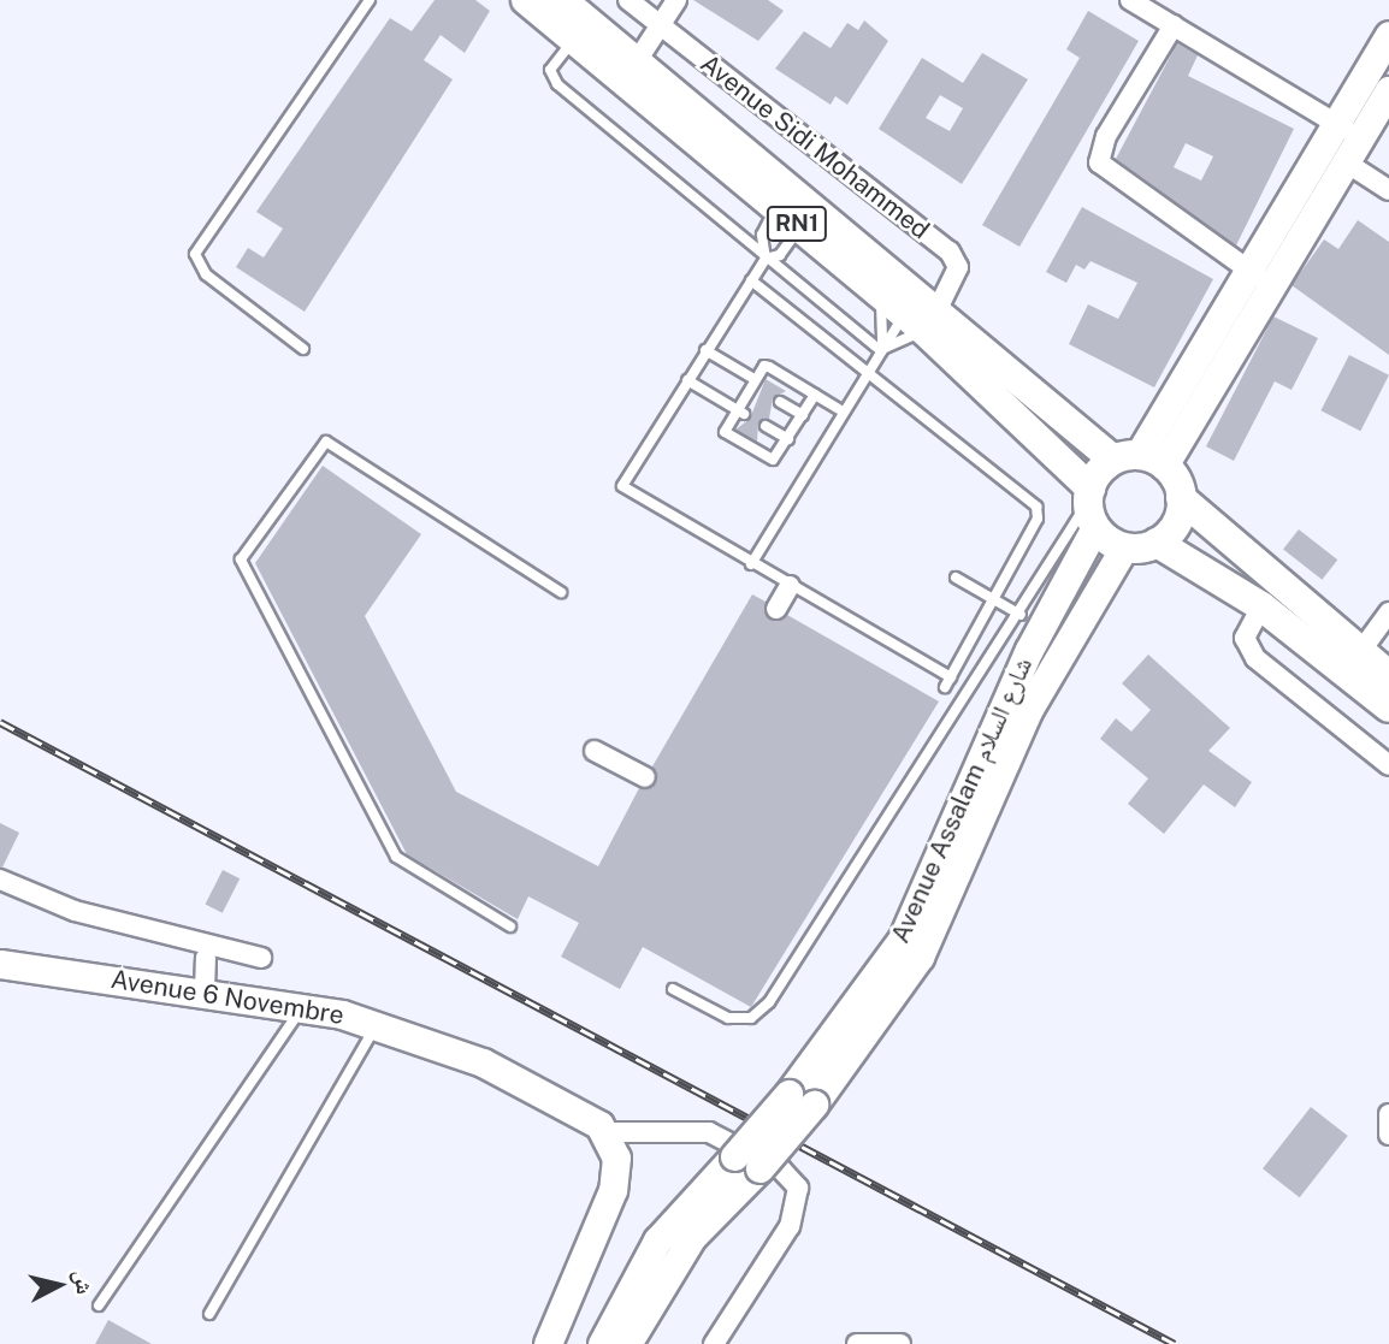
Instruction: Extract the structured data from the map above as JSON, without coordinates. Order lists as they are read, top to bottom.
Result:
{
  "streets": {
    "main road": ["Avenue Sidi Mohammed", "RN1"],
    "street": ["Avenue Assalam شارع السلام", "Avenue 6 Novembre"]
  },
  "crossings": [
    ["Avenue Sidi Mohammed", "RN1"],
    ["Avenue Sidi Mohammed", "Avenue Assalam شارع السلام"],
    ["RN1", "Avenue Assalam شارع السلام"]
  ],
  "north": "right"
}
